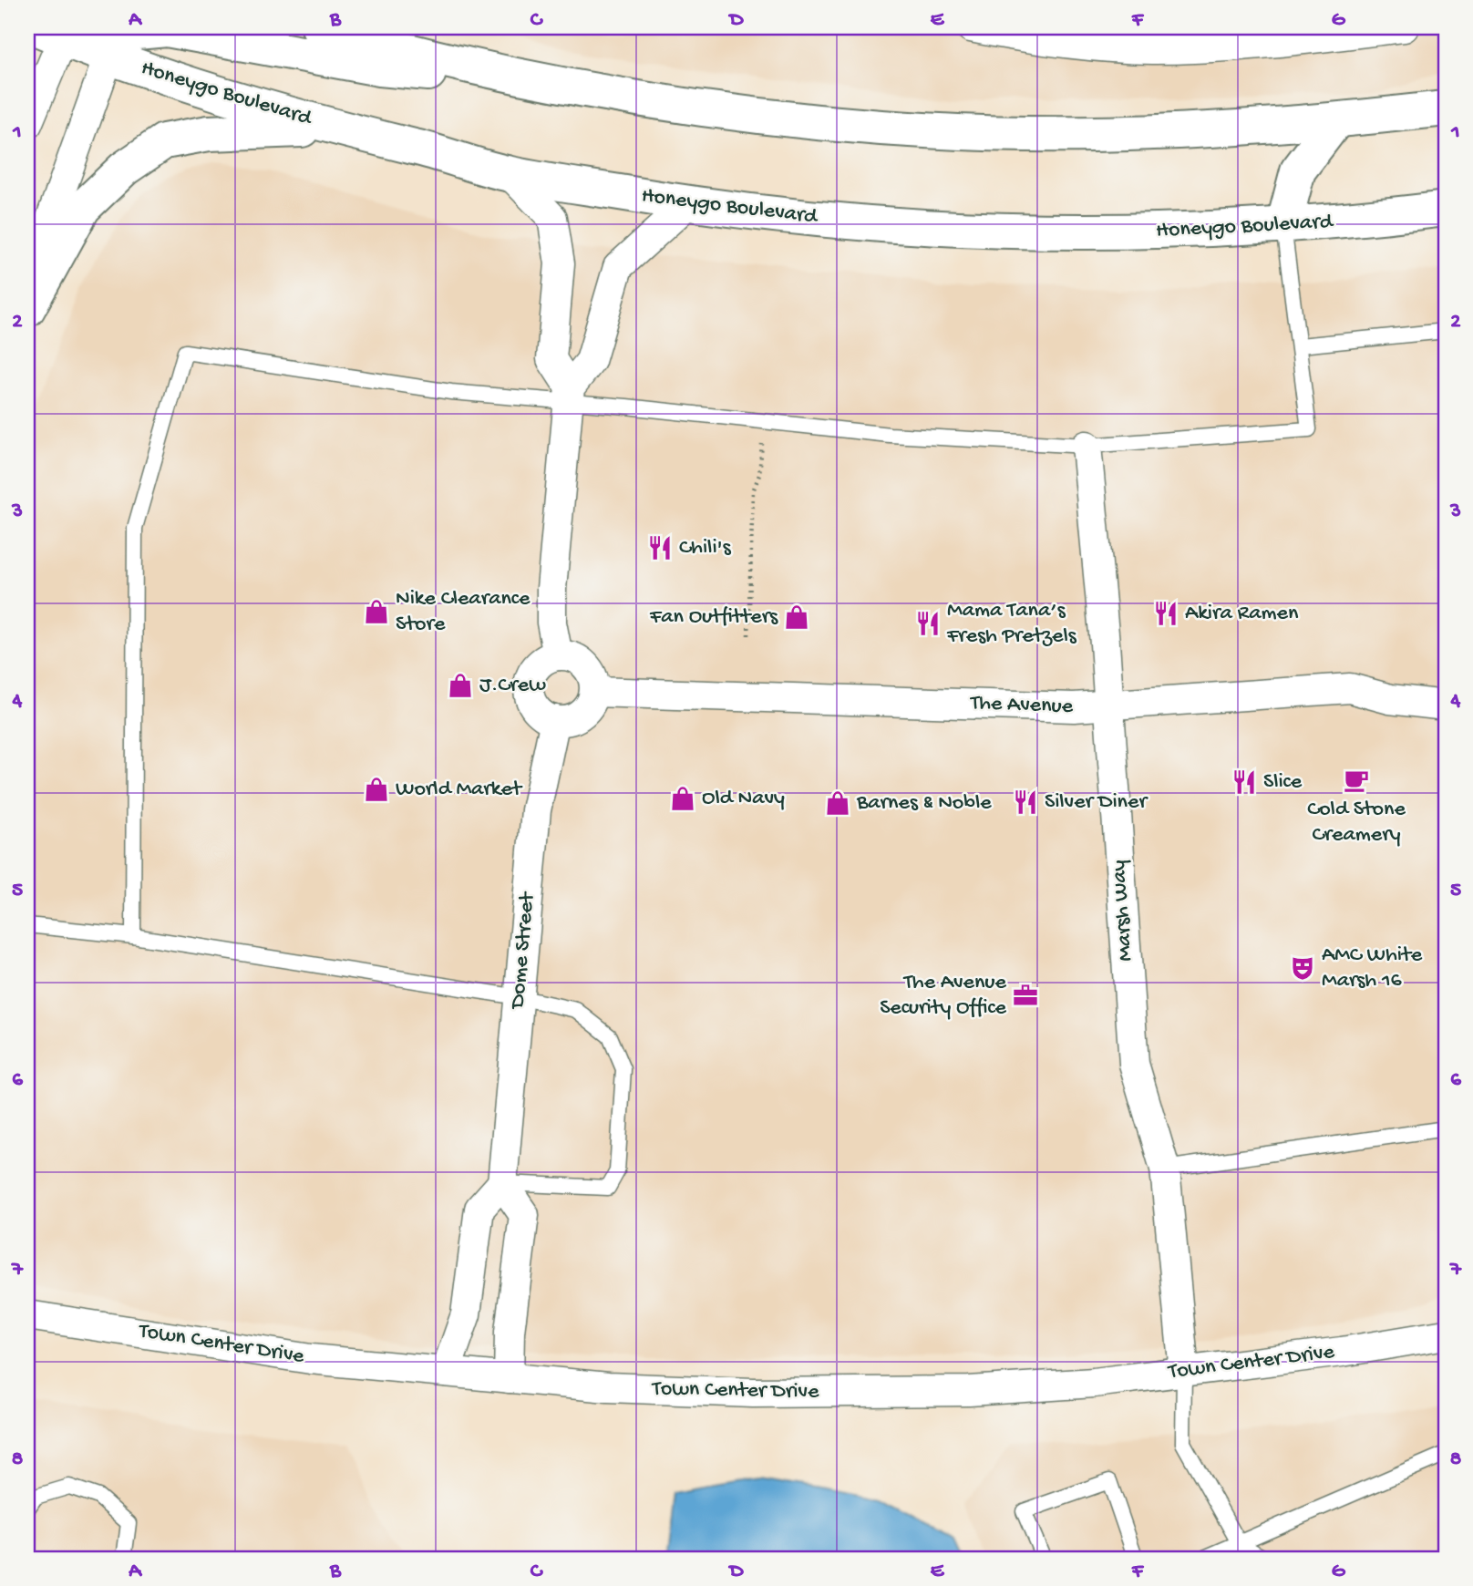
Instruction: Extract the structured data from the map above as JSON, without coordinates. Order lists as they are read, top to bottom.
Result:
{
  "streets": {
    "main road": ["Honeygo Boulevard"],
    "street": [
      "The Avenue",
      "Marsh Way",
      "Dome Street",
      "Town Center Drive"
    ]
  },
  "crossings": [
    ["The Avenue", "Marsh Way"],
    ["The Avenue", "Dome Street"],
    ["Marsh Way", "Town Center Drive"]
  ],
  "places": {
    "restaurant": [
      "Chili's",
      "Akira Ramen",
      "Mama Tana’s Fresh Pretzels",
      "Slice",
      "Silver Diner"
    ],
    "shop": [
      "Nike Clearance Store",
      "Fan Outfitters",
      "J.Crew",
      "World Market",
      "Old Navy",
      "Barnes & Noble"
    ],
    "cafe": ["Cold Stone Creamery"],
    "theatre": ["AMC White Marsh 16"],
    "office": ["The Avenue Security Office"]
  },
  "grid": {
    "columns": [
      "A",
      "B",
      "C",
      "D",
      "E",
      "F",
      "G"
    ],
    "rows": [
      "1",
      "2",
      "3",
      "4",
      "5",
      "6",
      "7",
      "8"
    ]
  }
}
